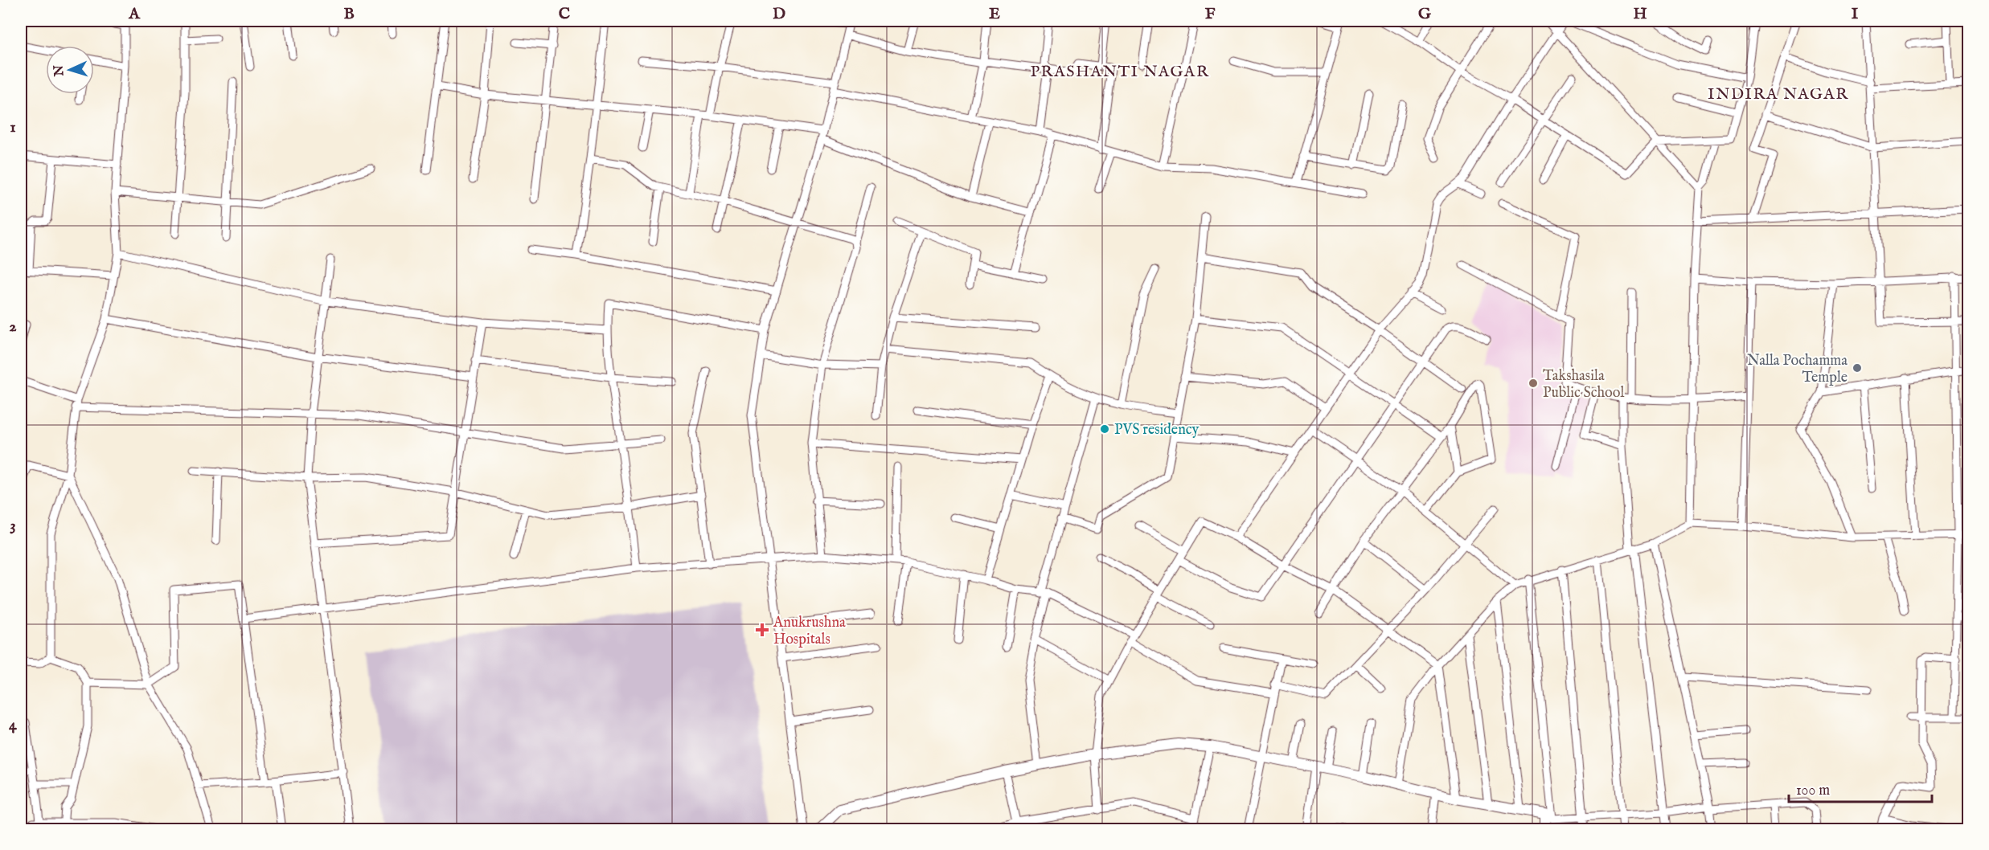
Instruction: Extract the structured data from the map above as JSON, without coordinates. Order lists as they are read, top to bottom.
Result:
{
  "districts": ["PRASHANTI NAGAR", "INDIRA NAGAR"],
  "places": {
    "other": ["Nalla Pochamma Temple", "Takshasila Public School", "PVS residency"],
    "health": ["Anukrushna Hospitals"]
  },
  "scale_bar": "100 m",
  "north": "left",
  "grid": {
    "columns": [
      "A",
      "B",
      "C",
      "D",
      "E",
      "F",
      "G",
      "H",
      "I"
    ],
    "rows": [
      "1",
      "2",
      "3",
      "4"
    ]
  }
}
